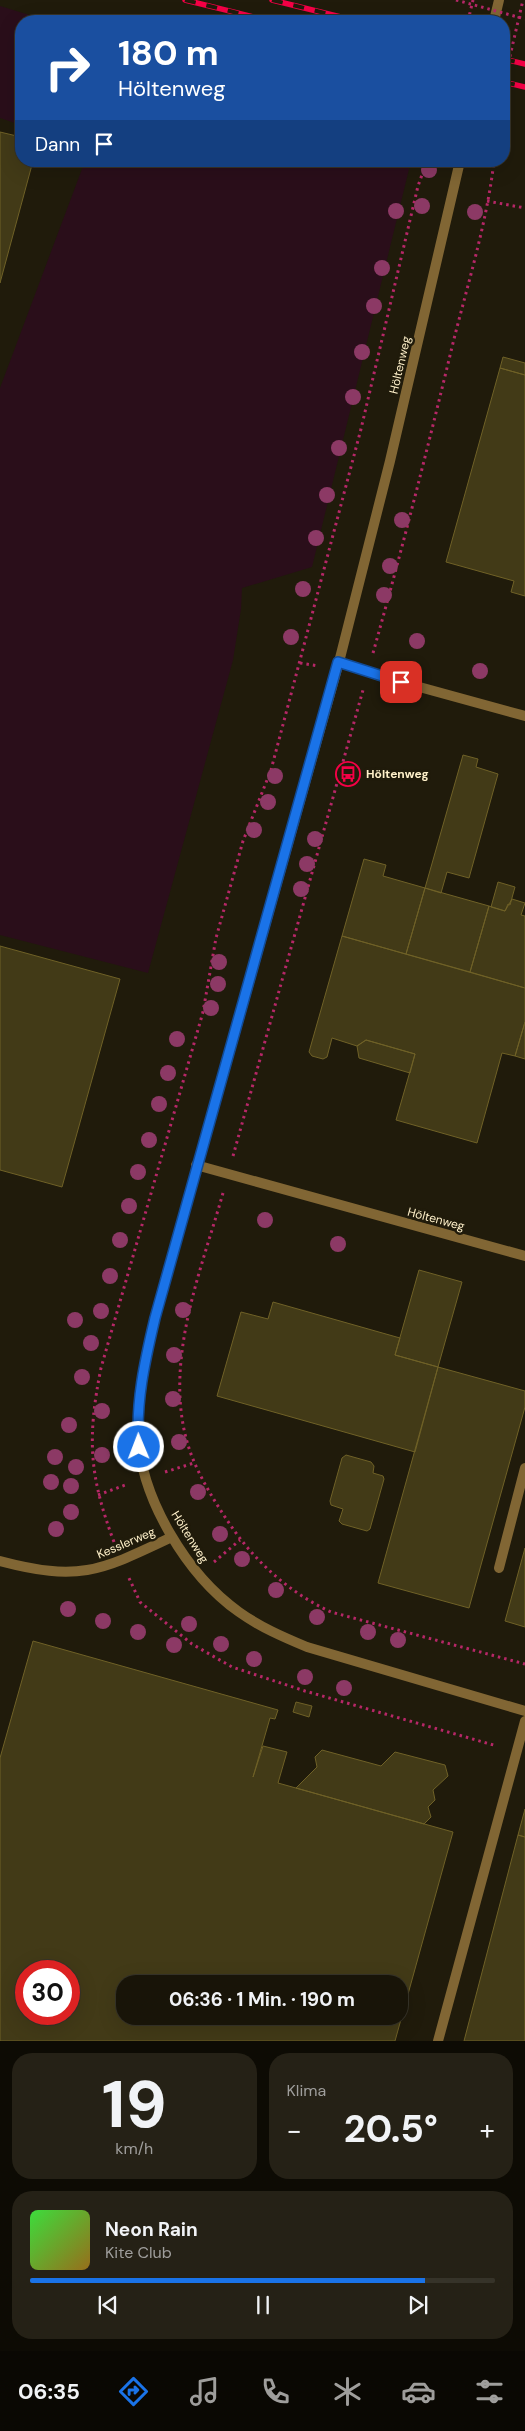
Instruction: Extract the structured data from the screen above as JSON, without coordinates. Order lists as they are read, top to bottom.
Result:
{
  "streets": {
    "street": ["Höltenweg", "Kesslerweg"]
  },
  "crossings": [
    ["Höltenweg", "Kesslerweg"]
  ],
  "places": {
    "bus stop": ["Höltenweg"]
  },
  "page": {
    "turn": ["180 m", "Höltenweg"],
    "then": "Dann",
    "limit": "30",
    "trip": "06:36 · 1 Min. · 190 m",
    "tile": [
      ["19", "km/h"],
      "Klima"
    ],
    "heat": ["−", "20.5°", "+"],
    "song": ["Neon Rain", "Kite Club"],
    "tabs": "06:35"
  }
}
